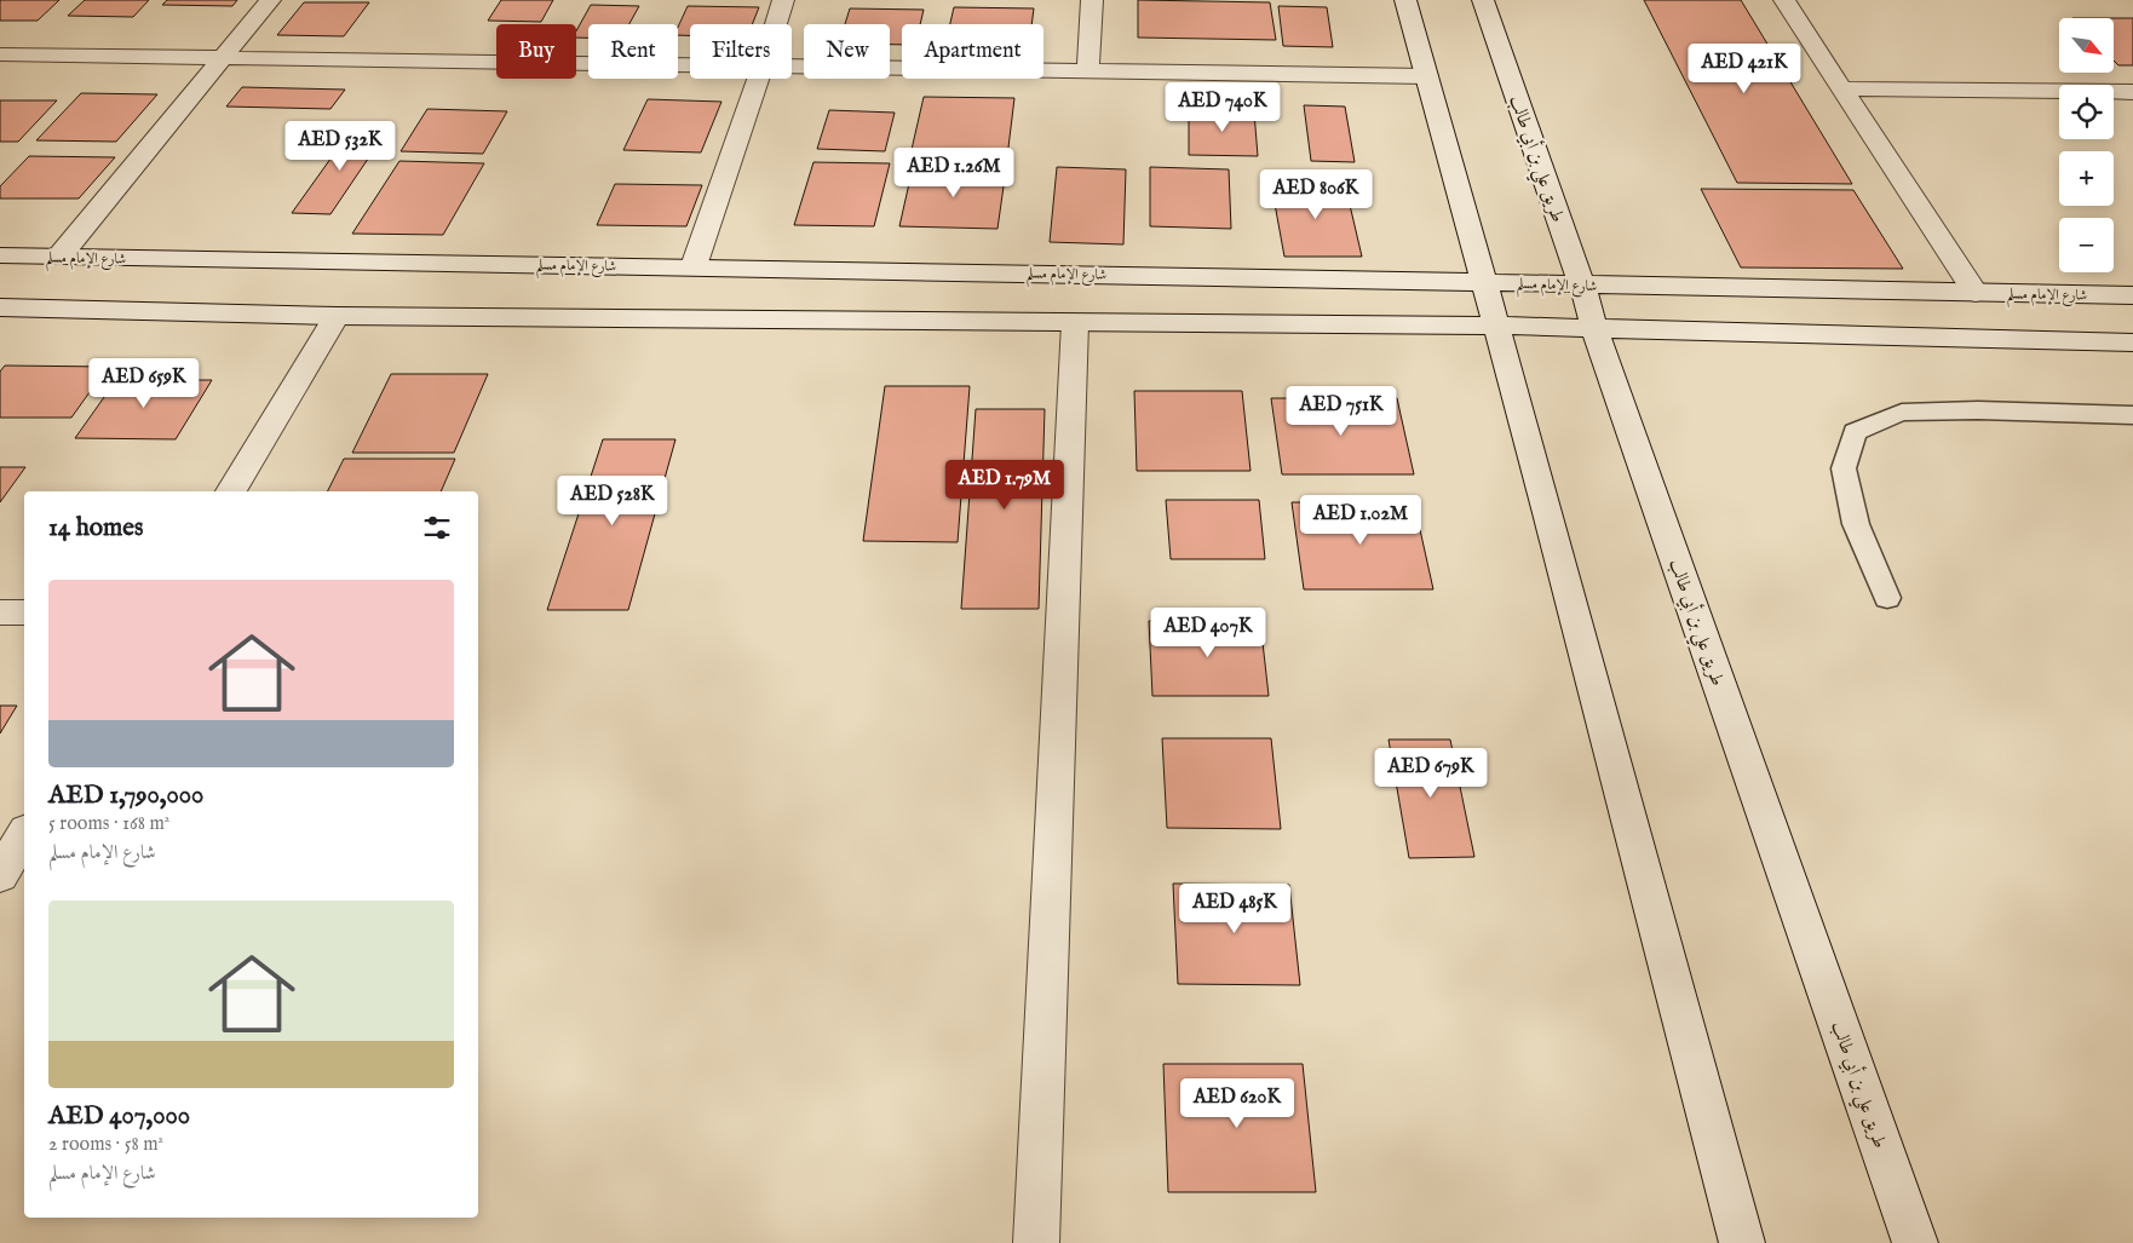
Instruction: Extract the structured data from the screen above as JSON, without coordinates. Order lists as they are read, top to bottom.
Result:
{
  "streets": {
    "main road": ["طريق علي بن أبي طالب", "شارع الإمام مسلم"]
  },
  "crossings": [
    ["طريق علي بن أبي طالب", "شارع الإمام مسلم"]
  ],
  "north": "bottom right",
  "page": {
    "map_buttons": ["+", "−"],
    "chip": [
      "Buy",
      "Rent",
      "Filters",
      "New",
      "Apartment"
    ],
    "price": [
      "AED 421K",
      "AED 740K",
      "AED 532K",
      "AED 1.26M",
      "AED 806K",
      "AED 659K",
      "AED 751K",
      "AED 1.79M",
      "AED 528K",
      "AED 1.02M",
      "AED 407K",
      "AED 679K",
      "AED 485K",
      "AED 620K"
    ],
    "heading": "14 homes",
    "list": [
      {
        "name": "AED 1,790,000",
        "note": "5 rooms · 168 m² · شارع الإمام مسلم"
      },
      {
        "name": "AED 407,000",
        "note": "2 rooms · 58 m² · شارع الإمام مسلم"
      }
    ]
  }
}
